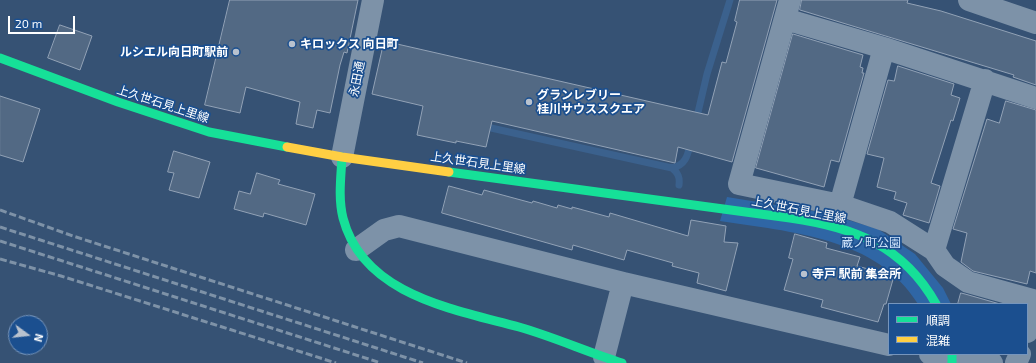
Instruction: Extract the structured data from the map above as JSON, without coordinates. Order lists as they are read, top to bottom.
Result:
{
  "streets": {
    "main road": ["上久世石見上里線"],
    "street": ["永田通"]
  },
  "crossings": [
    ["永田通", "上久世石見上里線"]
  ],
  "parks": ["蔵ノ町公園"],
  "places": [
    "キロックス 向日町",
    "ルシエル向日町駅前",
    "グランレブリー 桂川サウススクエア",
    "寺戸 駅前 集会所"
  ],
  "legend": ["順調", "混雑"],
  "scale_bar": "20 m",
  "north": "right"
}
